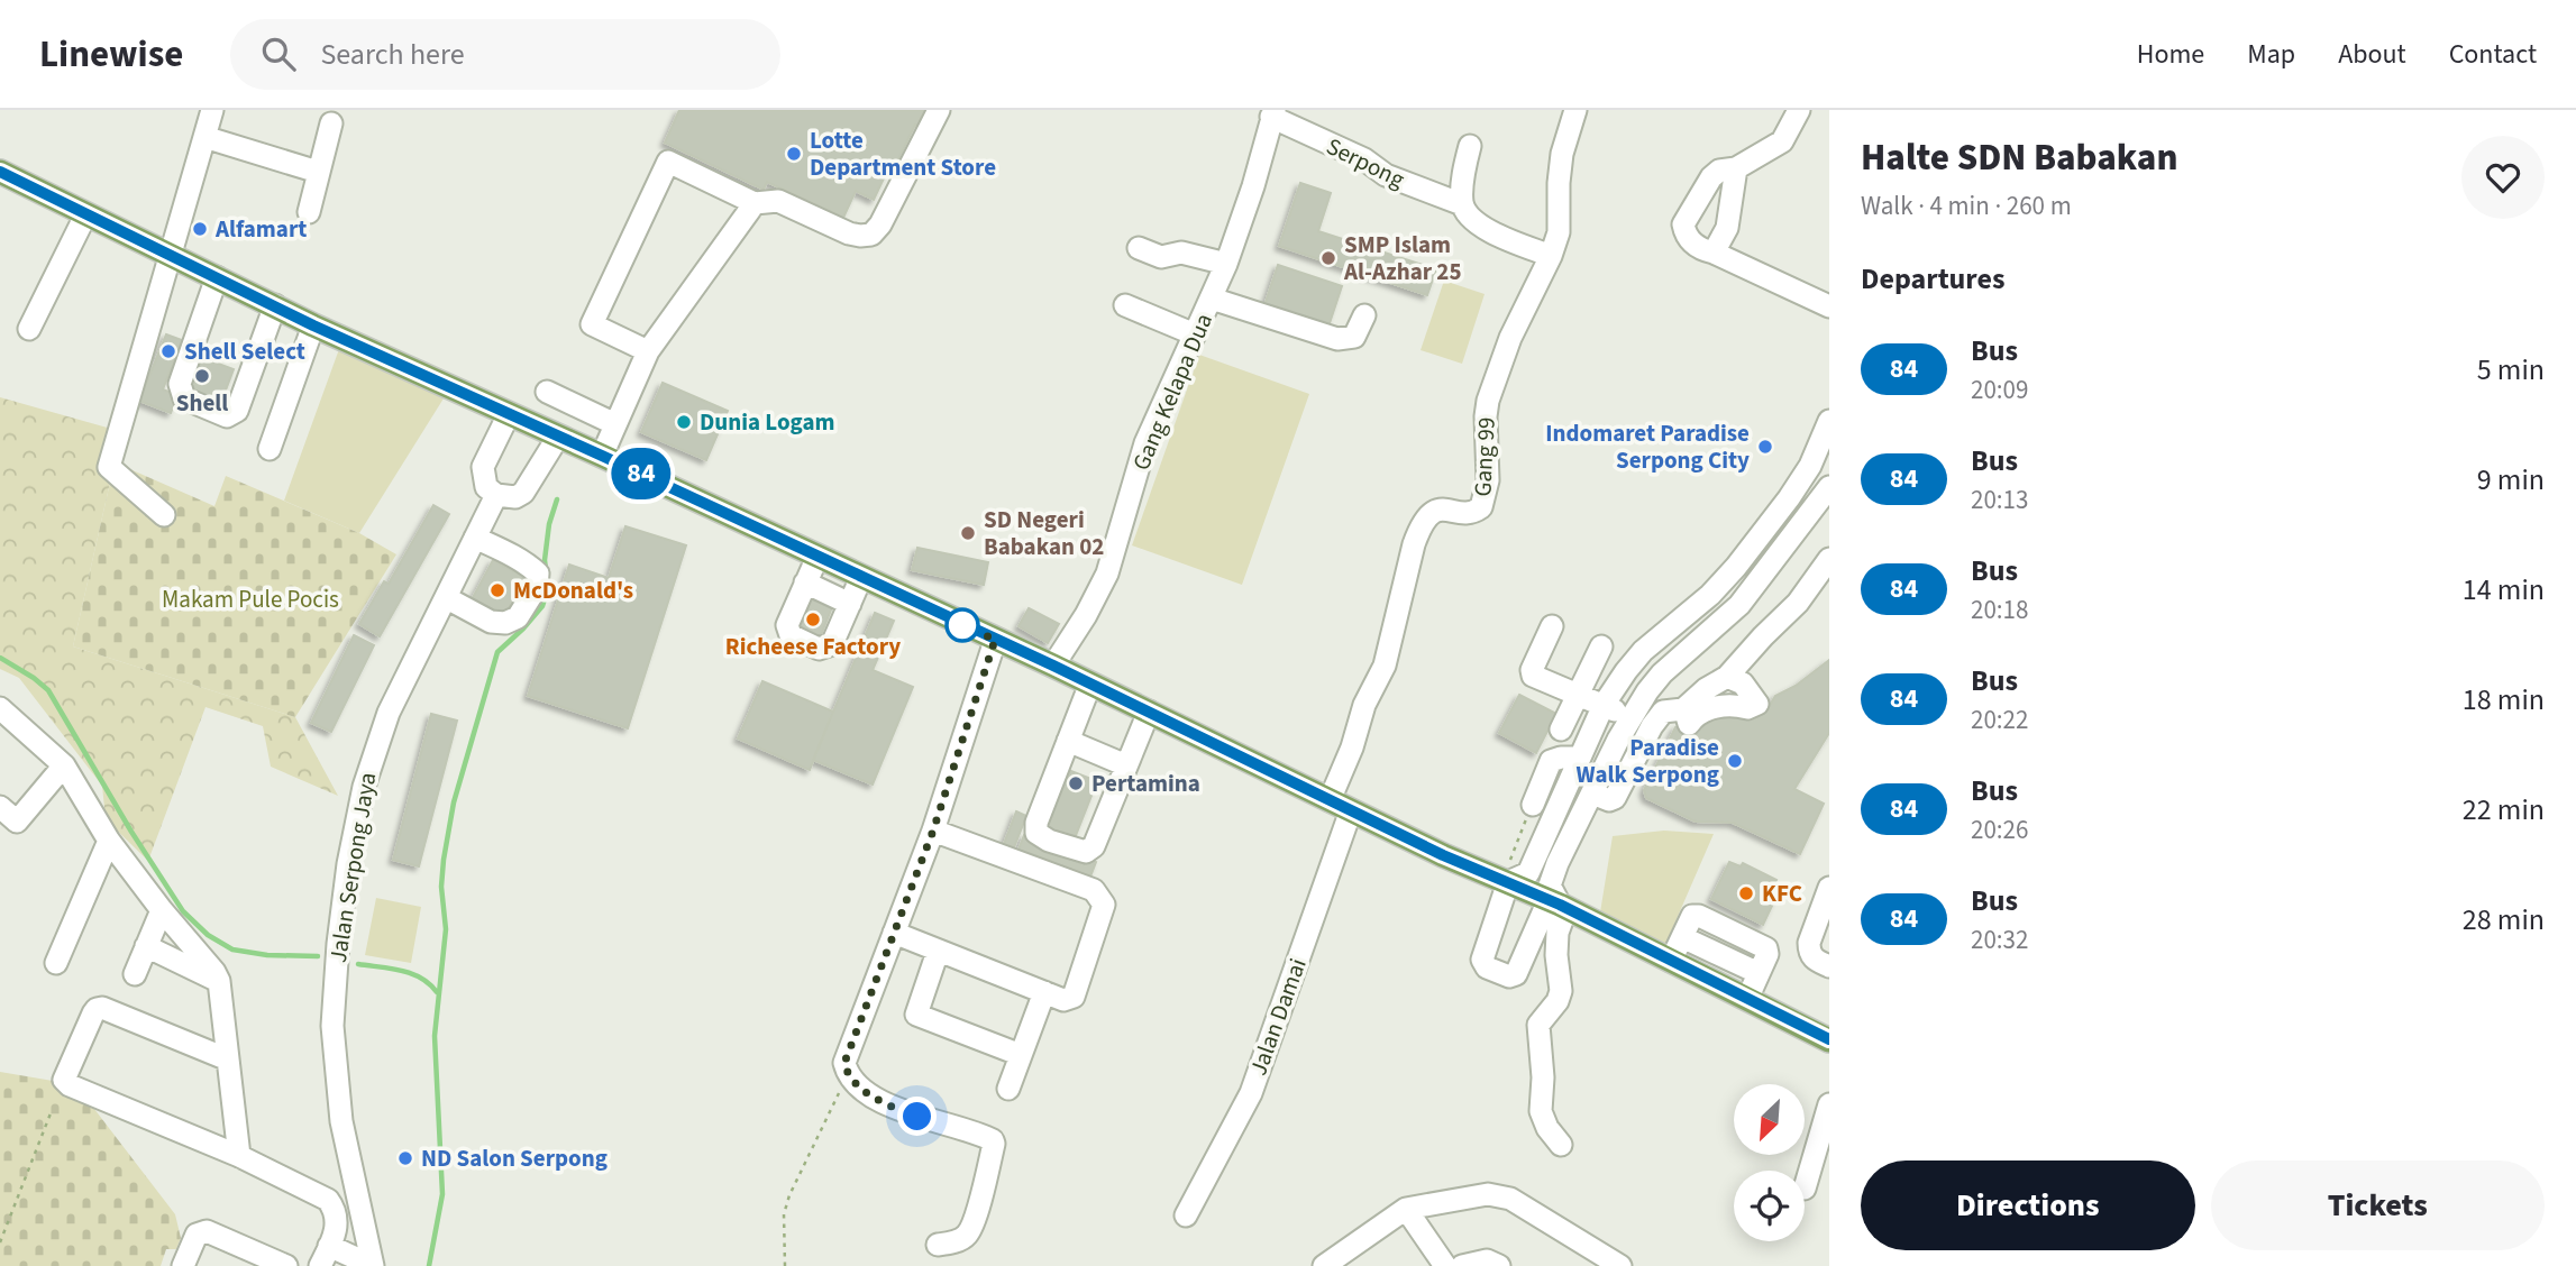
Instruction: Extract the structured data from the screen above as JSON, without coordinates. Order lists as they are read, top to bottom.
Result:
{
  "streets": {
    "street": [
      "Serpong",
      "Gang Kelapa Dua",
      "Gang 99",
      "Jalan Serpong Jaya",
      "Jalan Damai"
    ]
  },
  "crossings": [
    ["Serpong", "Gang Kelapa Dua"]
  ],
  "parks": ["Makam Pule Pocis"],
  "places": [
    "Lotte Department Store",
    "Alfamart",
    "SMP Islam Al-Azhar 25",
    "Shell Select",
    "Shell",
    "Dunia Logam",
    "Indomaret Paradise Serpong City",
    "SD Negeri Babakan 02",
    "McDonald's",
    "Richeese Factory",
    "Paradise Walk Serpong",
    "Pertamina",
    "KFC",
    "ND Salon Serpong"
  ],
  "lines": ["bus line 84"],
  "north": "bottom left",
  "page": {
    "header": "Linewise",
    "search": "Search here",
    "nav": [
      "Home",
      "Map",
      "About",
      "Contact"
    ],
    "on_map": "84",
    "heading": [
      ["Halte SDN Babakan", "Walk · 4 min · 260 m"],
      "Departures"
    ],
    "list": [
      {
        "mark": "84",
        "name": "Bus",
        "note": "20:09",
        "value": "5 min"
      },
      {
        "mark": "84",
        "name": "Bus",
        "note": "20:13",
        "value": "9 min"
      },
      {
        "mark": "84",
        "name": "Bus",
        "note": "20:18",
        "value": "14 min"
      },
      {
        "mark": "84",
        "name": "Bus",
        "note": "20:22",
        "value": "18 min"
      },
      {
        "mark": "84",
        "name": "Bus",
        "note": "20:26",
        "value": "22 min"
      },
      {
        "mark": "84",
        "name": "Bus",
        "note": "20:32",
        "value": "28 min"
      }
    ],
    "buttons": ["Directions", "Tickets"]
  }
}
